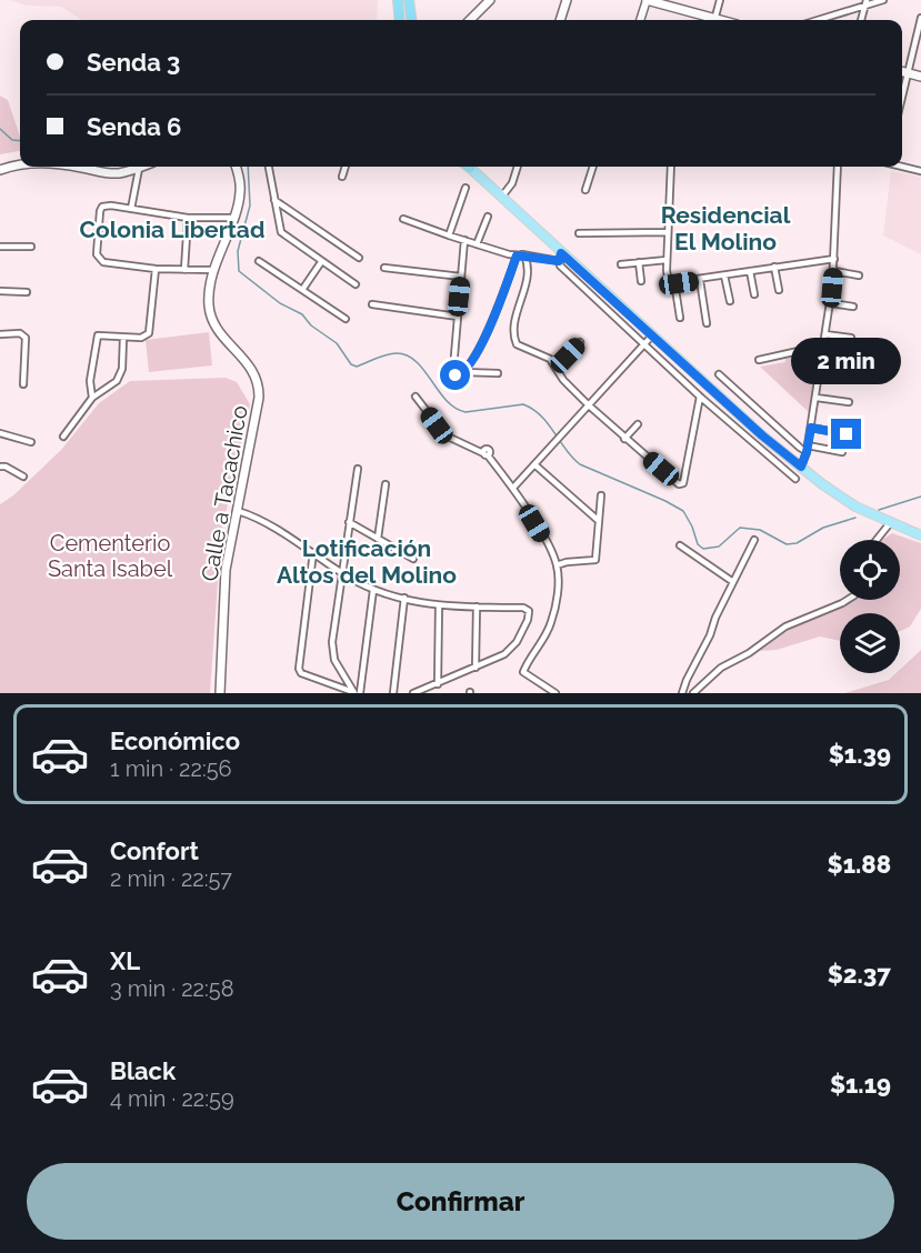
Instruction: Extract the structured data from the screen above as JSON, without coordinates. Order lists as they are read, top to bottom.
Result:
{
  "streets": {
    "main road": ["Calle a Tacachico"]
  },
  "districts": ["Residencial El Molino", "Colonia Libertad", "Lotificación Altos del Molino"],
  "parks": ["Cementerio Santa Isabel"],
  "page": {
    "banner": ["Senda 3", "Senda 6"],
    "bubble": "2 min",
    "list": [
      {
        "name": "Económico",
        "note": "1 min · 22:56",
        "value": "$1.39"
      },
      {
        "name": "Confort",
        "note": "2 min · 22:57",
        "value": "$1.88"
      },
      {
        "name": "XL",
        "note": "3 min · 22:58",
        "value": "$2.37"
      },
      {
        "name": "Black",
        "note": "4 min · 22:59",
        "value": "$1.19"
      }
    ],
    "buttons": "Confirmar"
  }
}
